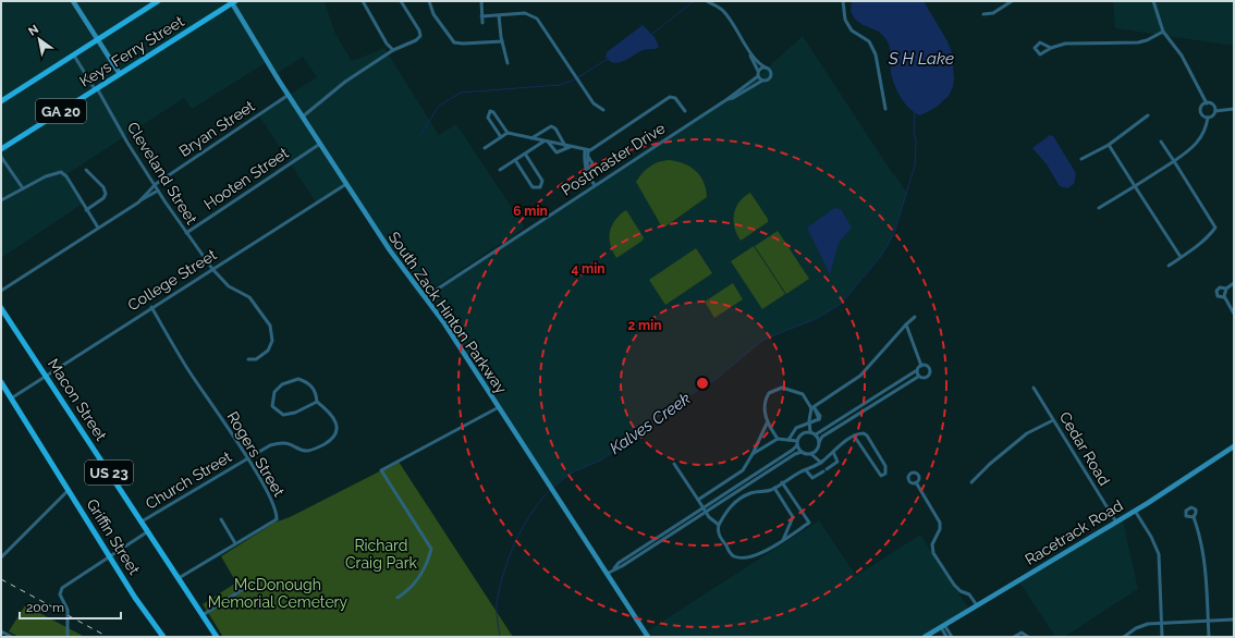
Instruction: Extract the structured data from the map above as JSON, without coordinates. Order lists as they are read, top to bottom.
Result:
{
  "streets": {
    "main road": [
      "Keys Ferry Street",
      "GA 20",
      "South Zack Hinton Parkway",
      "Macon Street",
      "US 23",
      "Racetrack Road",
      "Griffin Street"
    ],
    "street": [
      "Bryan Street",
      "Postmaster Drive",
      "Cleveland Street",
      "Hooten Street",
      "College Street",
      "Cedar Road",
      "Rogers Street",
      "Church Street"
    ]
  },
  "crossings": [
    ["Keys Ferry Street", "Cleveland Street"],
    ["Keys Ferry Street", "South Zack Hinton Parkway"],
    ["GA 20", "Cleveland Street"],
    ["Bryan Street", "Cleveland Street"],
    ["Bryan Street", "South Zack Hinton Parkway"],
    ["Postmaster Drive", "South Zack Hinton Parkway"],
    ["Cleveland Street", "Hooten Street"],
    ["Cleveland Street", "College Street"],
    ["Hooten Street", "South Zack Hinton Parkway"],
    ["College Street", "South Zack Hinton Parkway"],
    ["College Street", "Macon Street"],
    ["College Street", "Rogers Street"],
    ["College Street", "Griffin Street"],
    ["Macon Street", "Rogers Street"],
    ["Macon Street", "Church Street"],
    ["Cedar Road", "Racetrack Road"],
    ["Rogers Street", "Church Street"]
  ],
  "water": ["S H Lake", "Kalves Creek"],
  "parks": ["Richard Craig Park", "McDonough Memorial Cemetery"],
  "scale_bar": "200 m",
  "north": "top left",
  "rings": ["6 min", "4 min", "2 min"]
}
